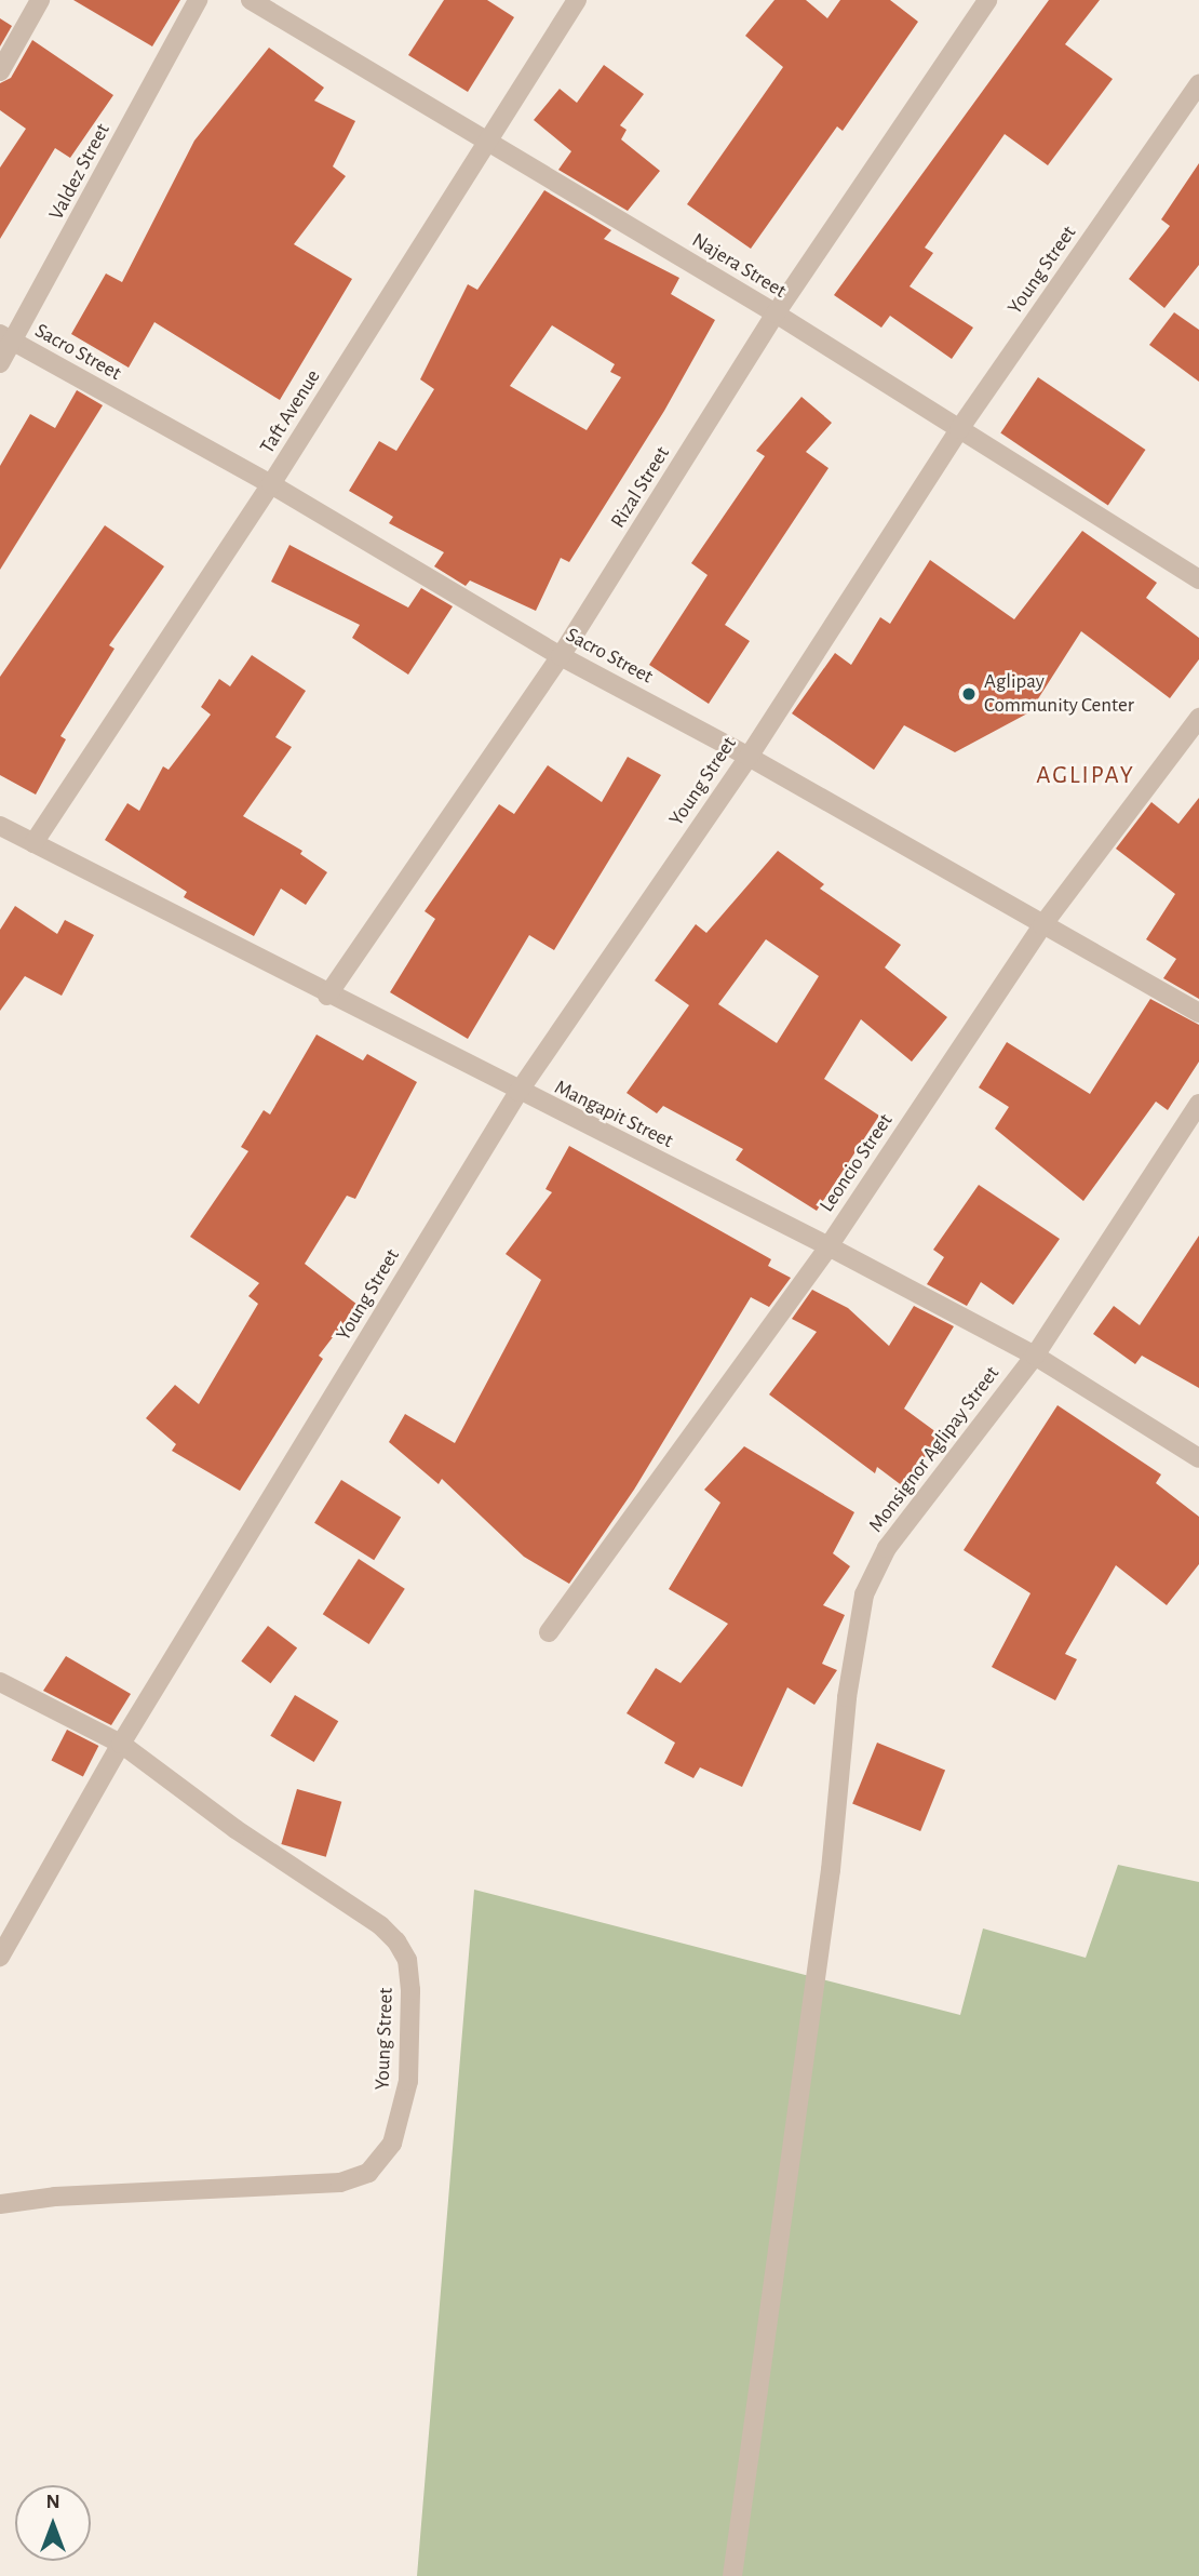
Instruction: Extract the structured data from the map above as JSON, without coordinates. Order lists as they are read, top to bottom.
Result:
{
  "streets": {
    "street": [
      "Valdez Street",
      "Najera Street",
      "Young Street",
      "Sacro Street",
      "Taft Avenue",
      "Rizal Street",
      "Mangapit Street",
      "Leoncio Street",
      "Monsignor Aglipay Street"
    ]
  },
  "crossings": [
    ["Valdez Street", "Sacro Street"],
    ["Najera Street", "Young Street"],
    ["Najera Street", "Taft Avenue"],
    ["Najera Street", "Rizal Street"],
    ["Young Street", "Sacro Street"],
    ["Young Street", "Mangapit Street"],
    ["Sacro Street", "Taft Avenue"],
    ["Sacro Street", "Rizal Street"],
    ["Sacro Street", "Leoncio Street"],
    ["Taft Avenue", "Mangapit Street"],
    ["Rizal Street", "Mangapit Street"],
    ["Mangapit Street", "Leoncio Street"],
    ["Mangapit Street", "Monsignor Aglipay Street"]
  ],
  "districts": ["AGLIPAY"],
  "places": ["Aglipay Community Center"],
  "north": "top"
}
